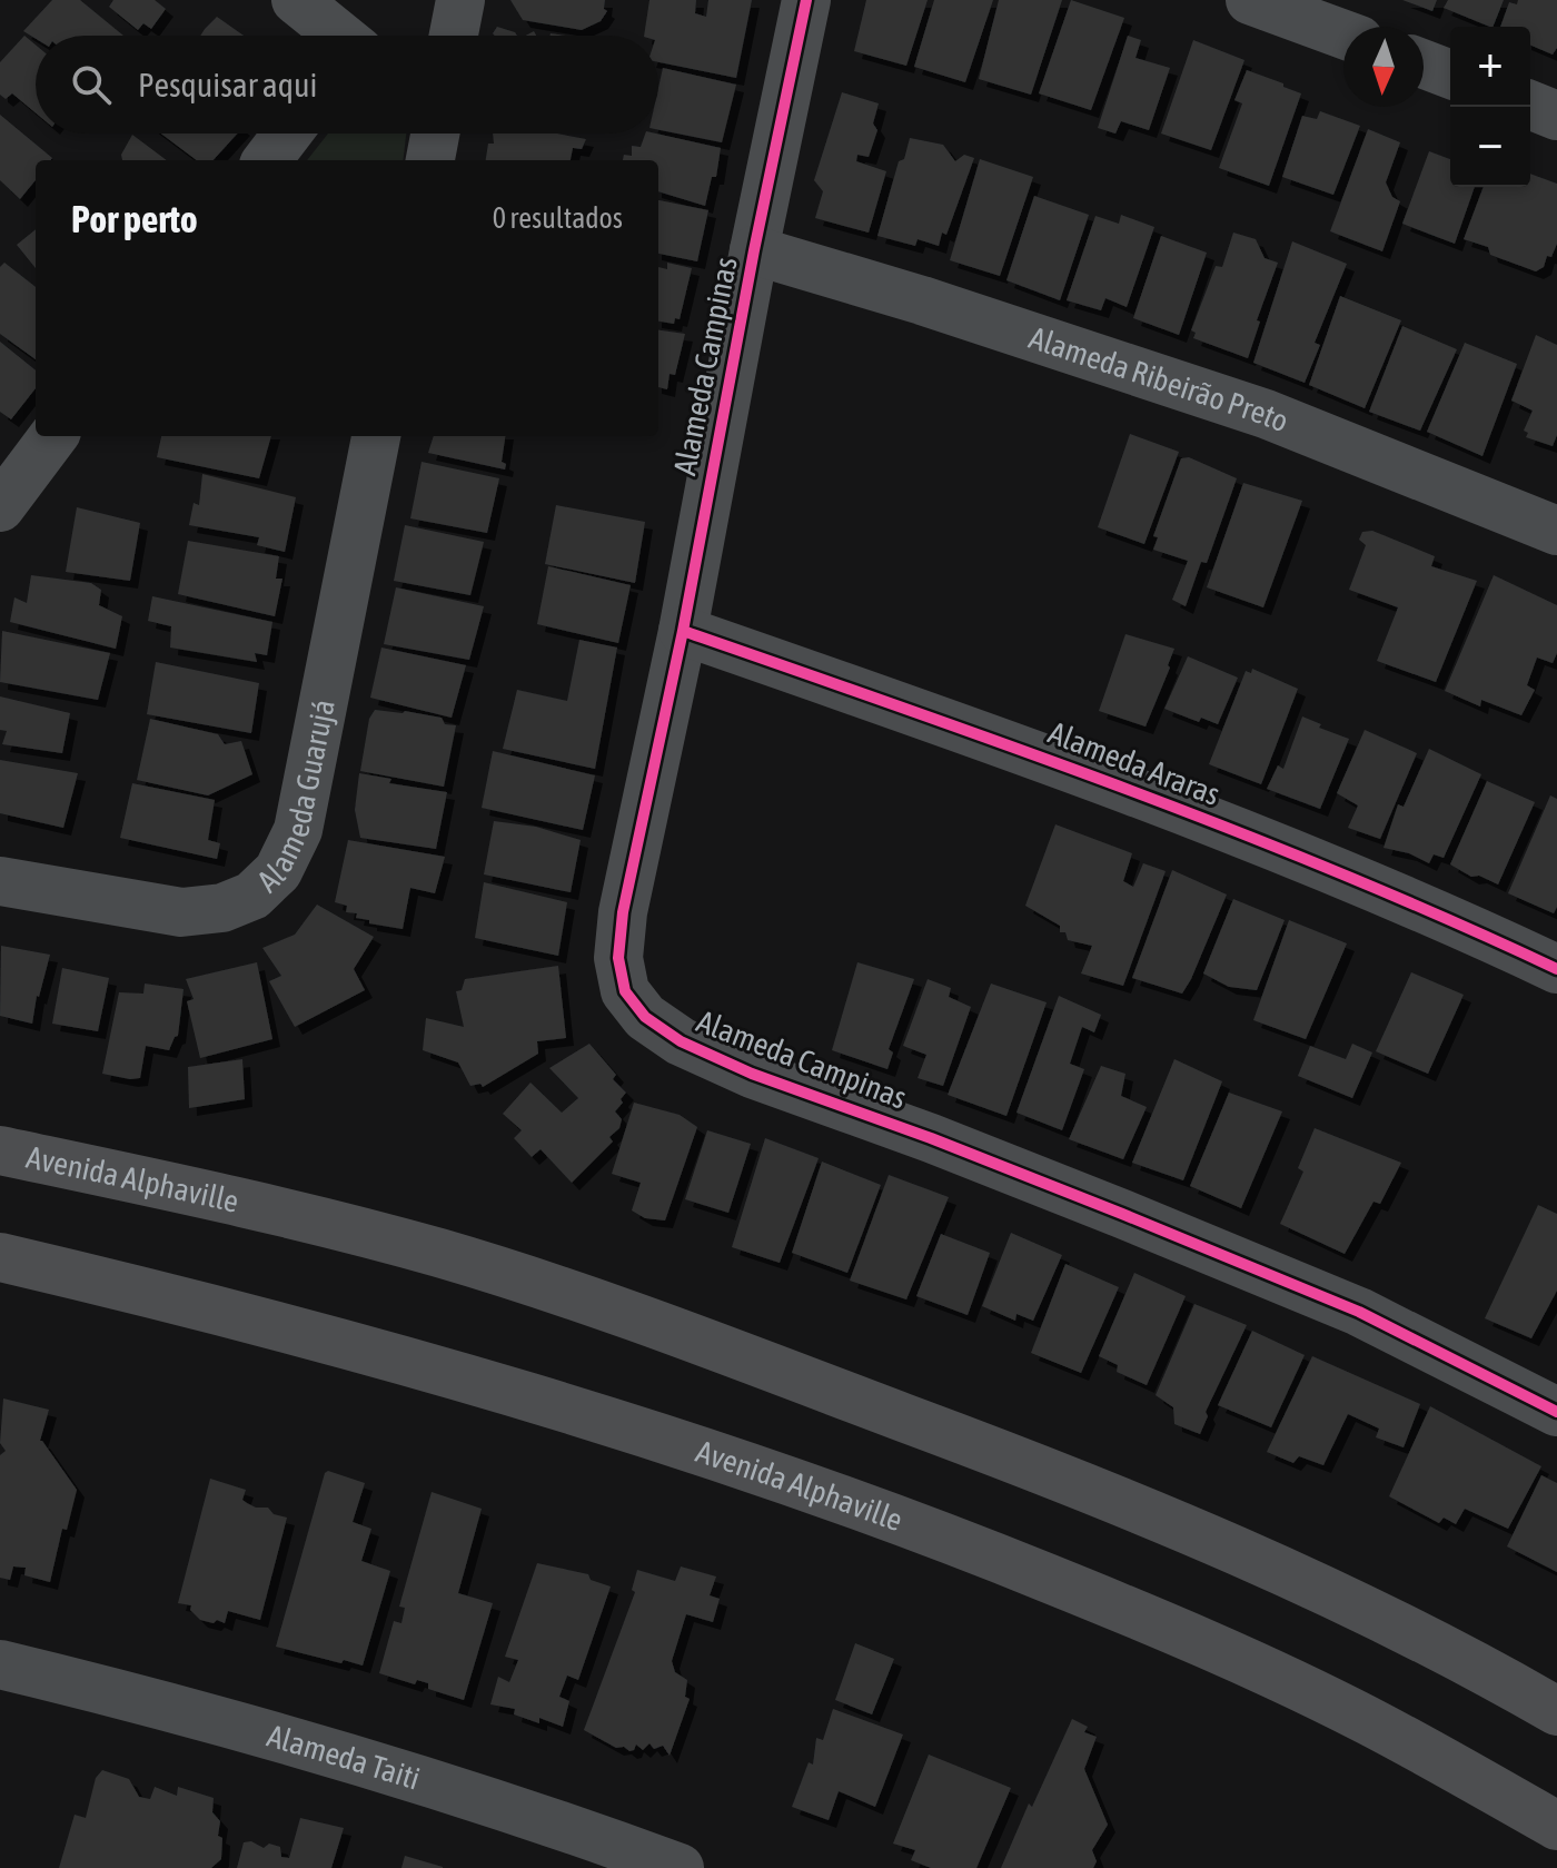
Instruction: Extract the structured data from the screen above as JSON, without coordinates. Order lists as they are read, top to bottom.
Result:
{
  "streets": {
    "main road": ["Avenida Alphaville"],
    "street": [
      "Alameda Campinas",
      "Alameda Ribeirão Preto",
      "Alameda Araras",
      "Alameda Guarujá",
      "Alameda Taiti"
    ]
  },
  "crossings": [
    ["Alameda Campinas", "Alameda Ribeirão Preto"],
    ["Alameda Campinas", "Alameda Araras"]
  ],
  "north": "bottom",
  "page": {
    "map_buttons": ["+", "−"],
    "search": "Pesquisar aqui",
    "heading": ["Por perto", "0 resultados"]
  }
}
